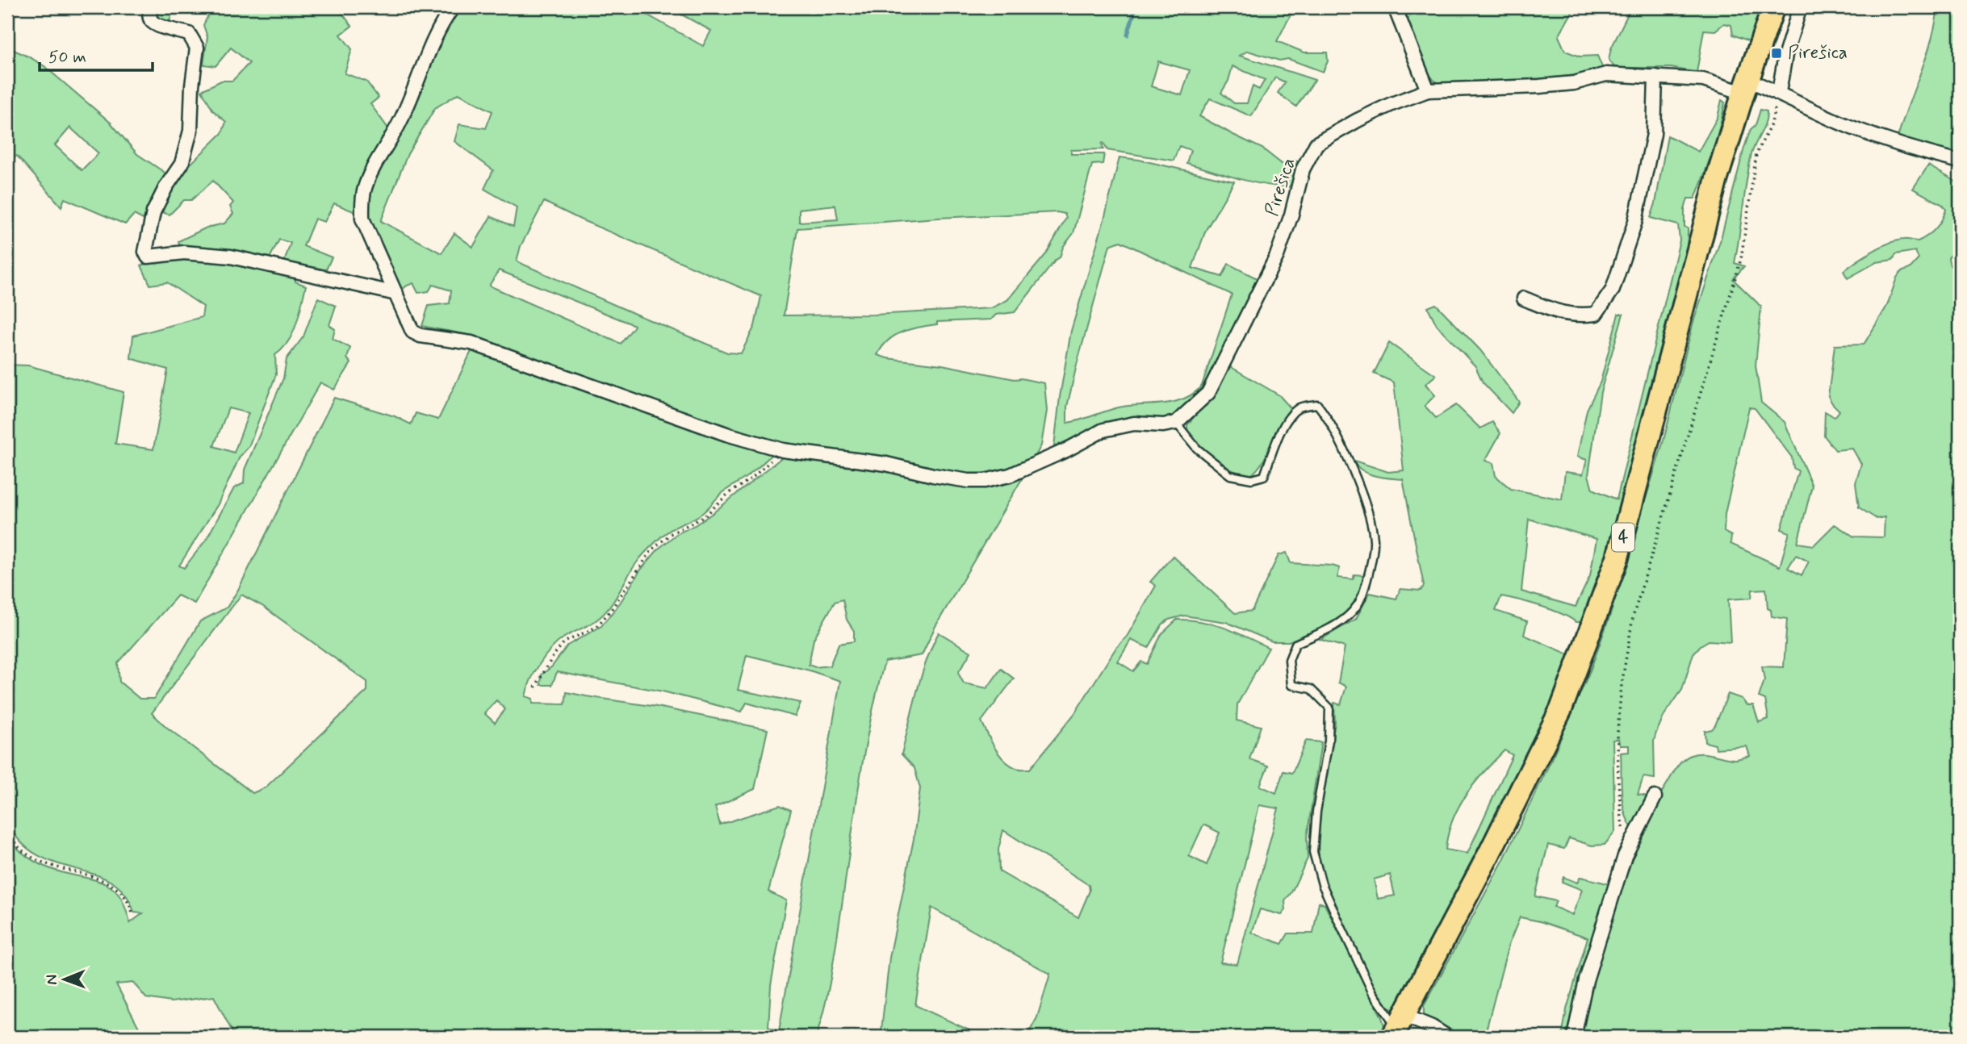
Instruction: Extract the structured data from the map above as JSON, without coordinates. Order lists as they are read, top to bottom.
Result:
{
  "streets": {
    "main road": ["4"],
    "street": ["Pirešica"]
  },
  "crossings": [
    ["Pirešica", "4"]
  ],
  "places": {
    "transit": ["Pirešica"]
  },
  "scale_bar": "50 m",
  "north": "left"
}
